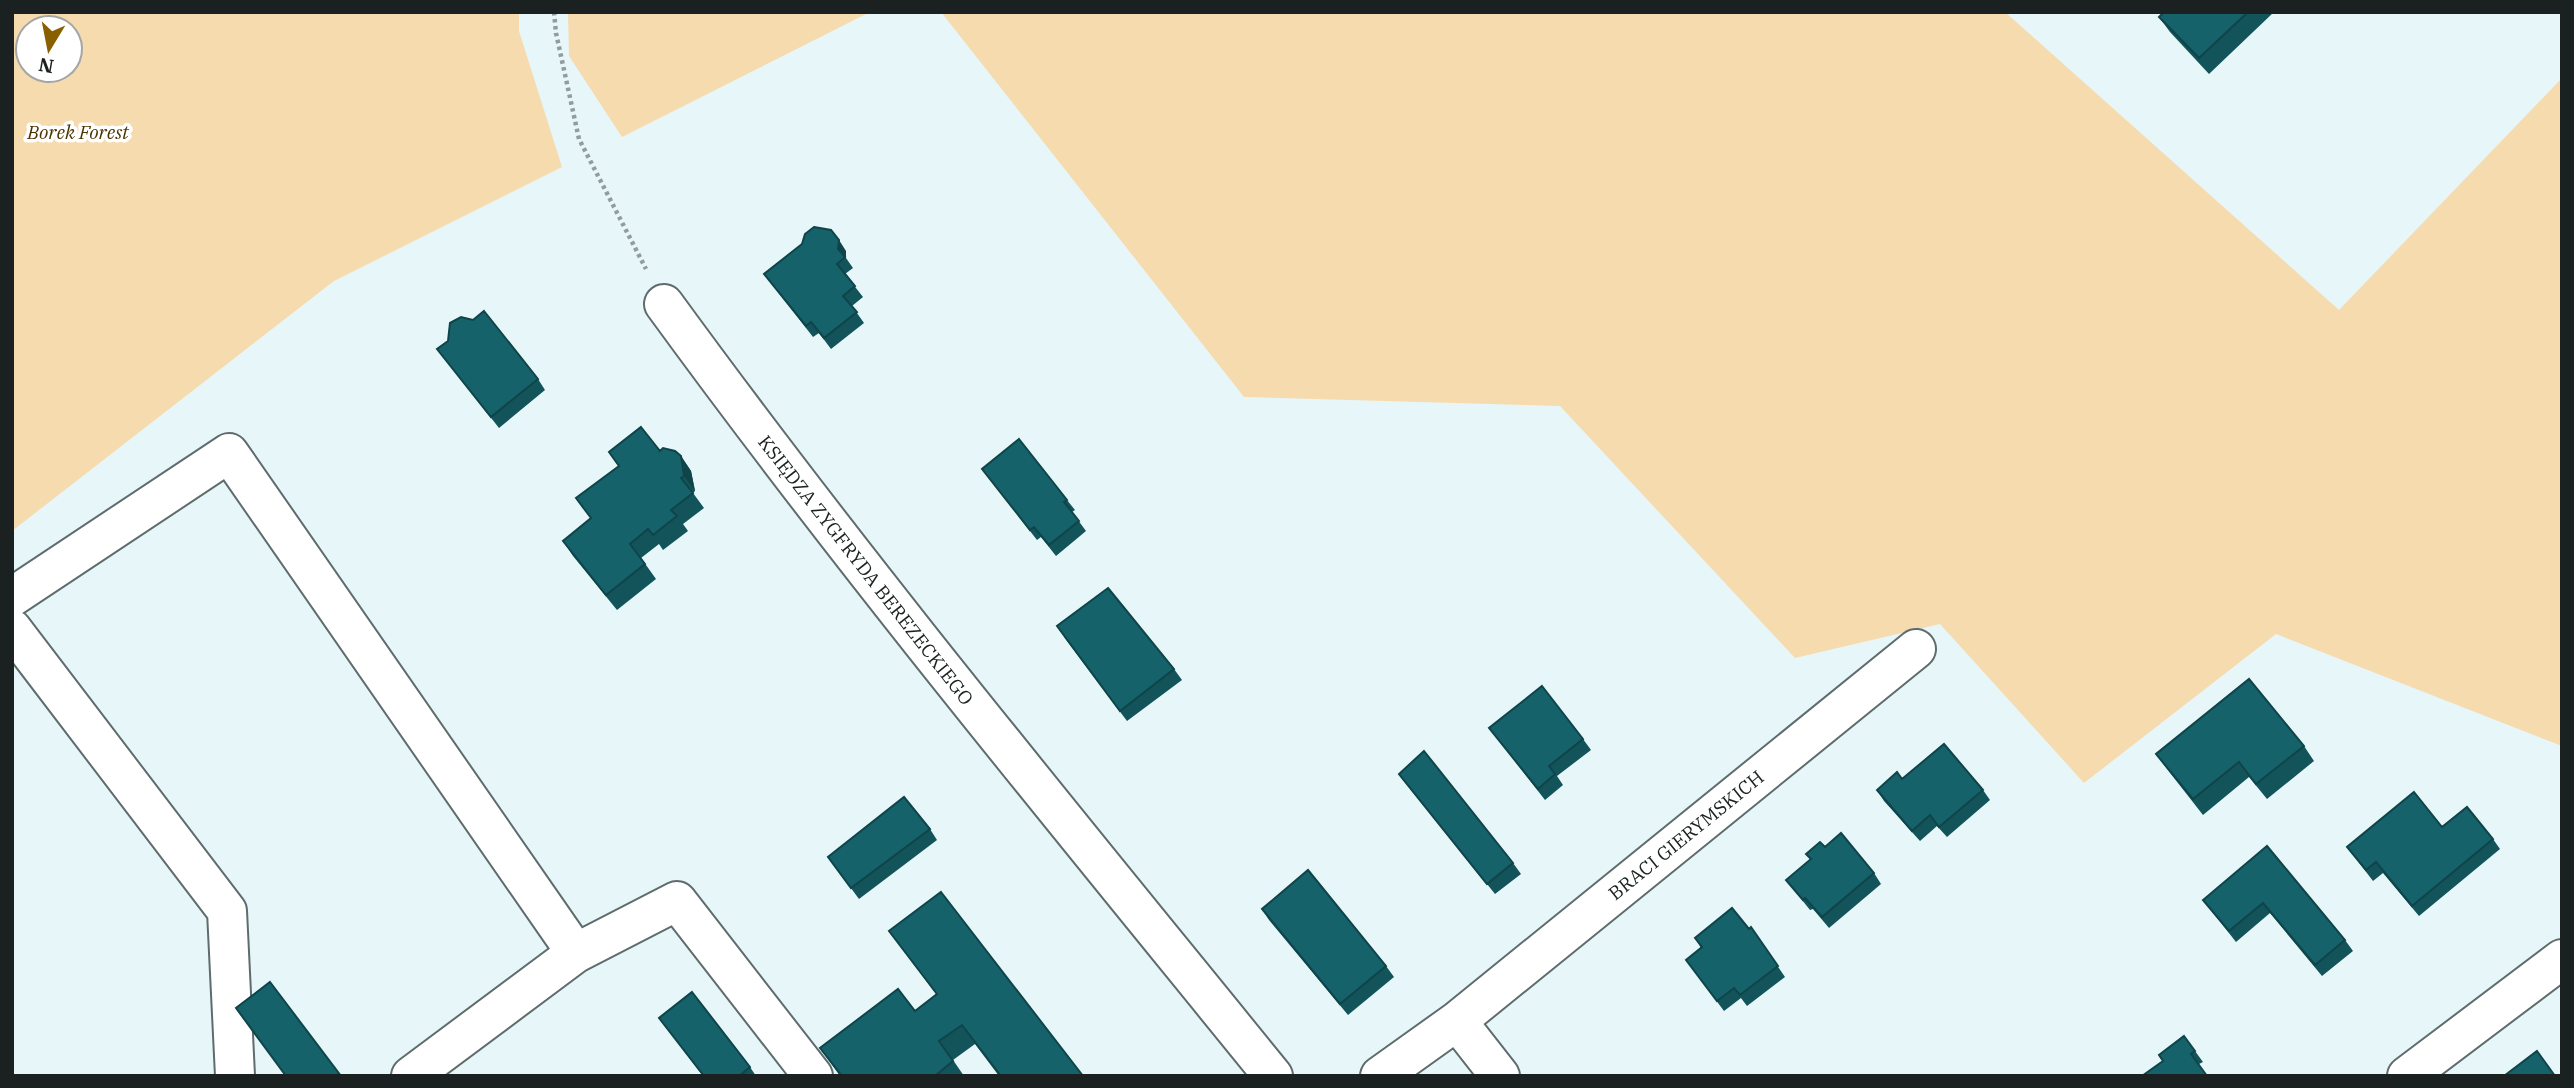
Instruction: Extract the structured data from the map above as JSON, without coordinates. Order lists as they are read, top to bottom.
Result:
{
  "streets": {
    "street": ["KSIĘDZA ZYGFRYDA BEREZECKIEGO", "BRACI GIERYMSKICH"]
  },
  "parks": ["Borek Forest"],
  "north": "bottom"
}
